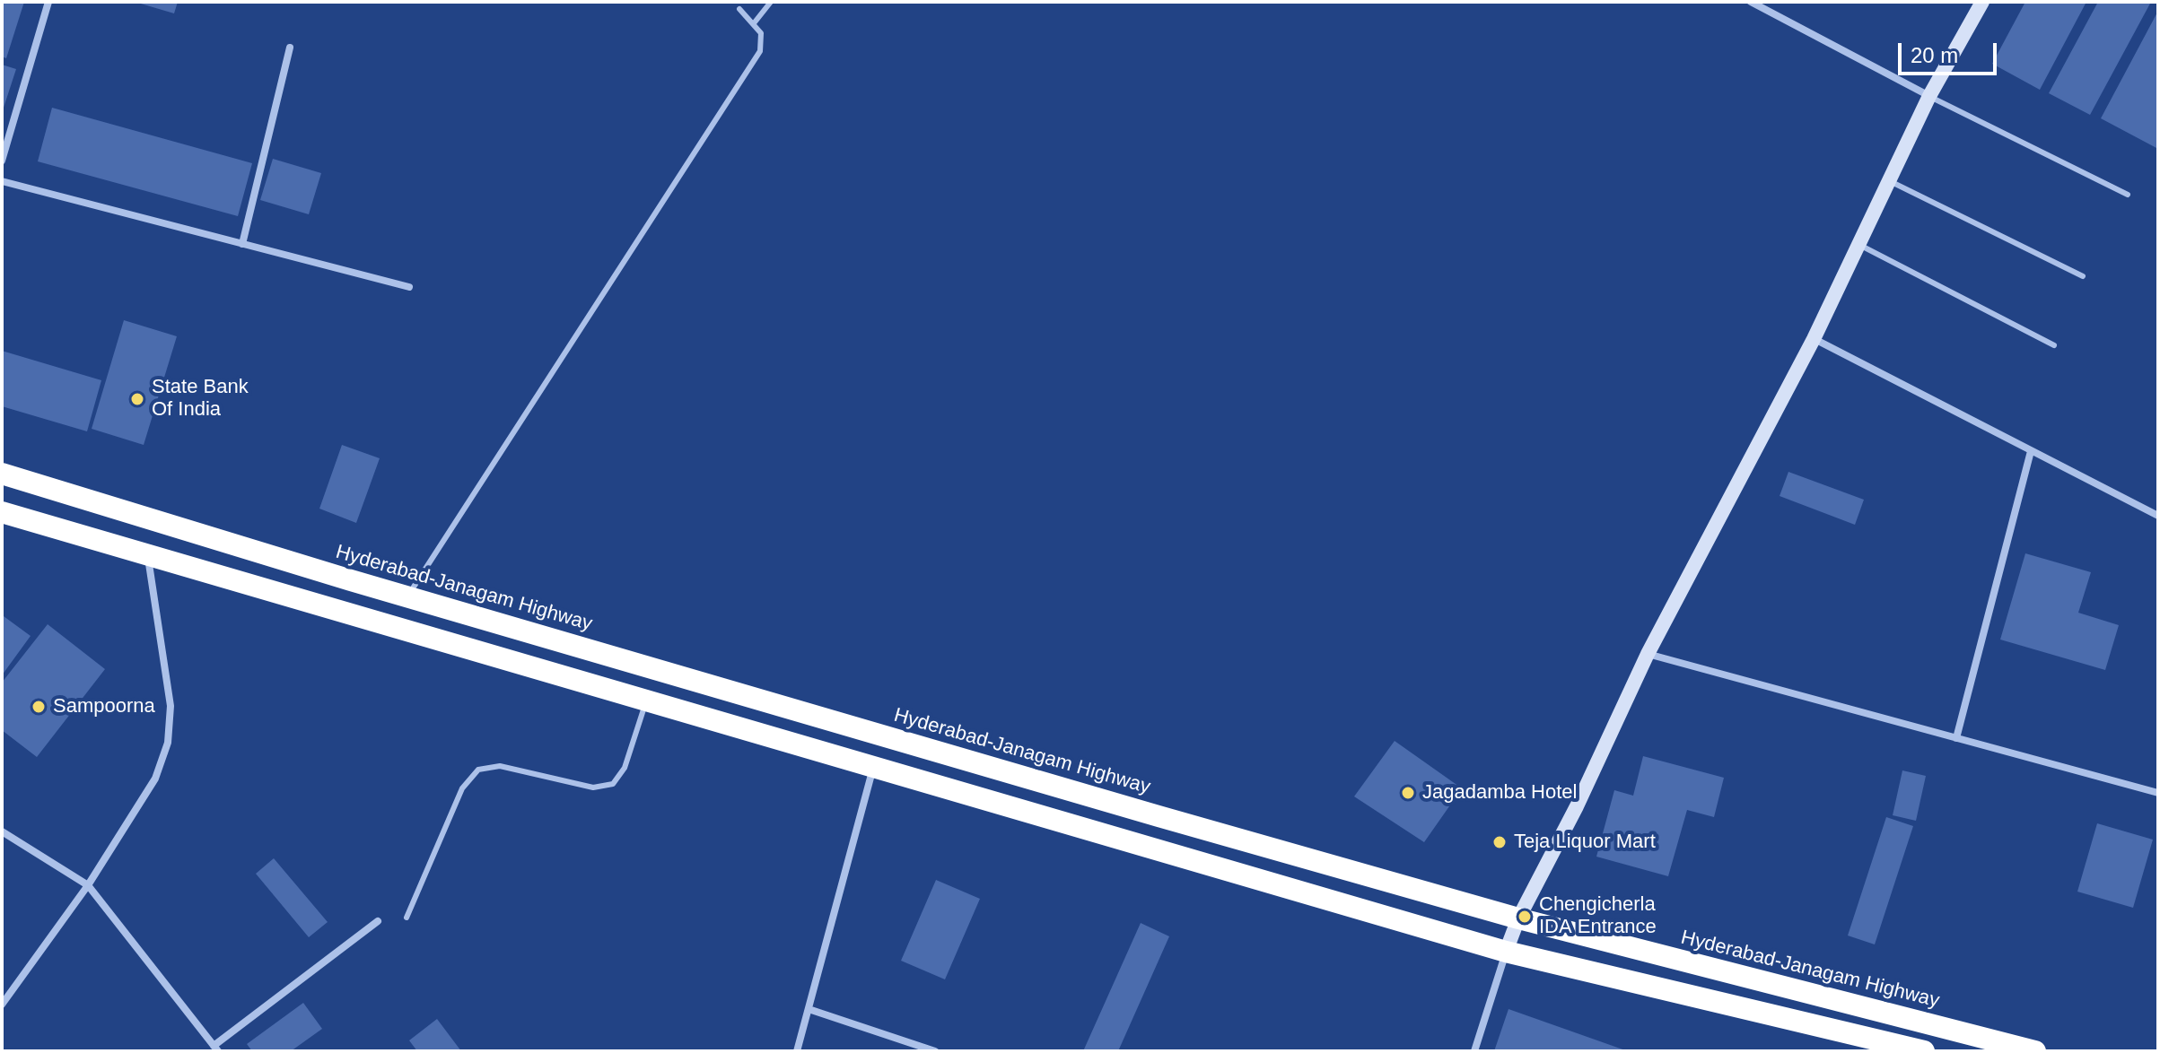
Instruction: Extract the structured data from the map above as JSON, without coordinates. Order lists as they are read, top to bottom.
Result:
{
  "streets": {
    "highway": ["Hyderabad-Janagam Highway"]
  },
  "places": [
    "State Bank Of India",
    "Sampoorna",
    "Jagadamba Hotel",
    "Teja Liquor Mart",
    "Chengicherla IDA Entrance"
  ],
  "scale_bar": "20 m"
}
